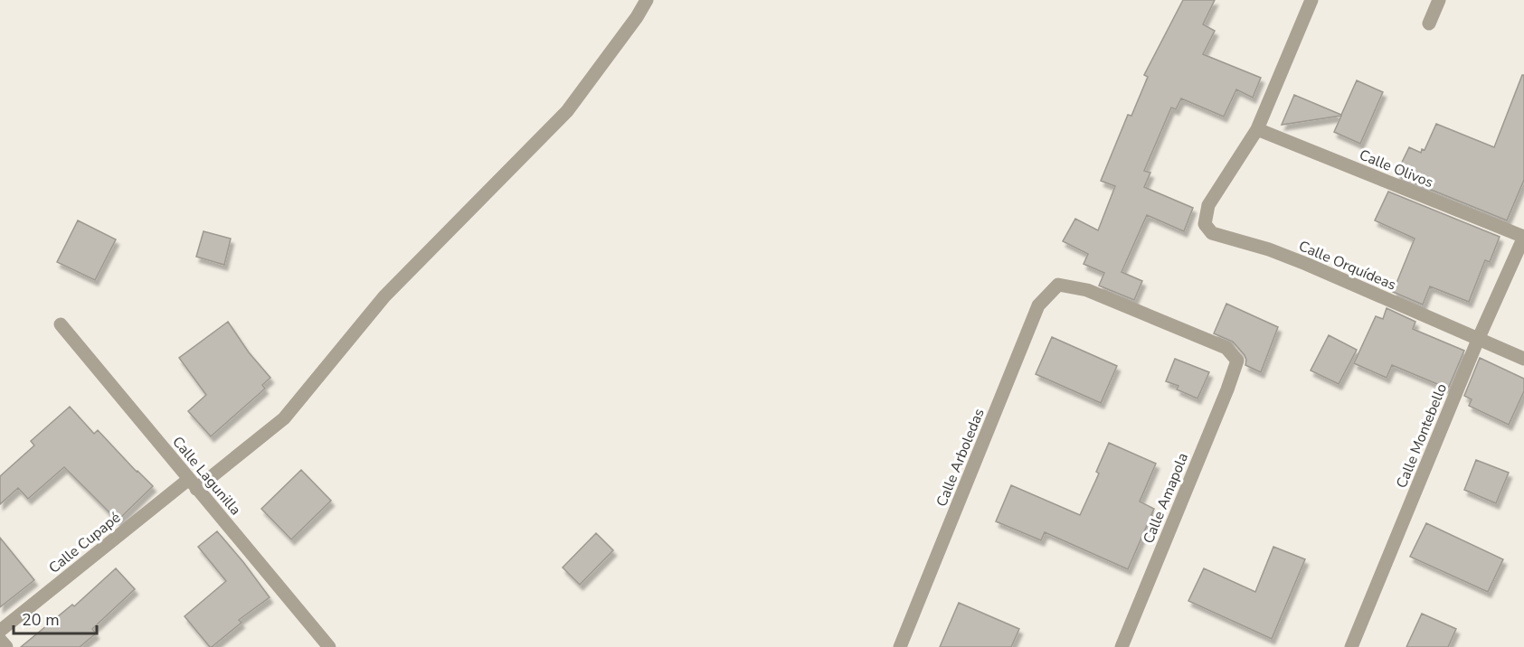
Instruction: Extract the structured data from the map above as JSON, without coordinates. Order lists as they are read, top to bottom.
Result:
{
  "streets": {
    "street": [
      "Calle Olivos",
      "Calle Orquídeas",
      "Calle Montebello",
      "Calle Arboledas",
      "Calle Lagunilla",
      "Calle Amapola",
      "Calle Cupapé"
    ]
  },
  "crossings": [
    ["Calle Olivos", "Calle Orquídeas"],
    ["Calle Olivos", "Calle Montebello"],
    ["Calle Orquídeas", "Calle Montebello"],
    ["Calle Arboledas", "Calle Amapola"],
    ["Calle Lagunilla", "Calle Cupapé"]
  ],
  "scale_bar": "20 m"
}
